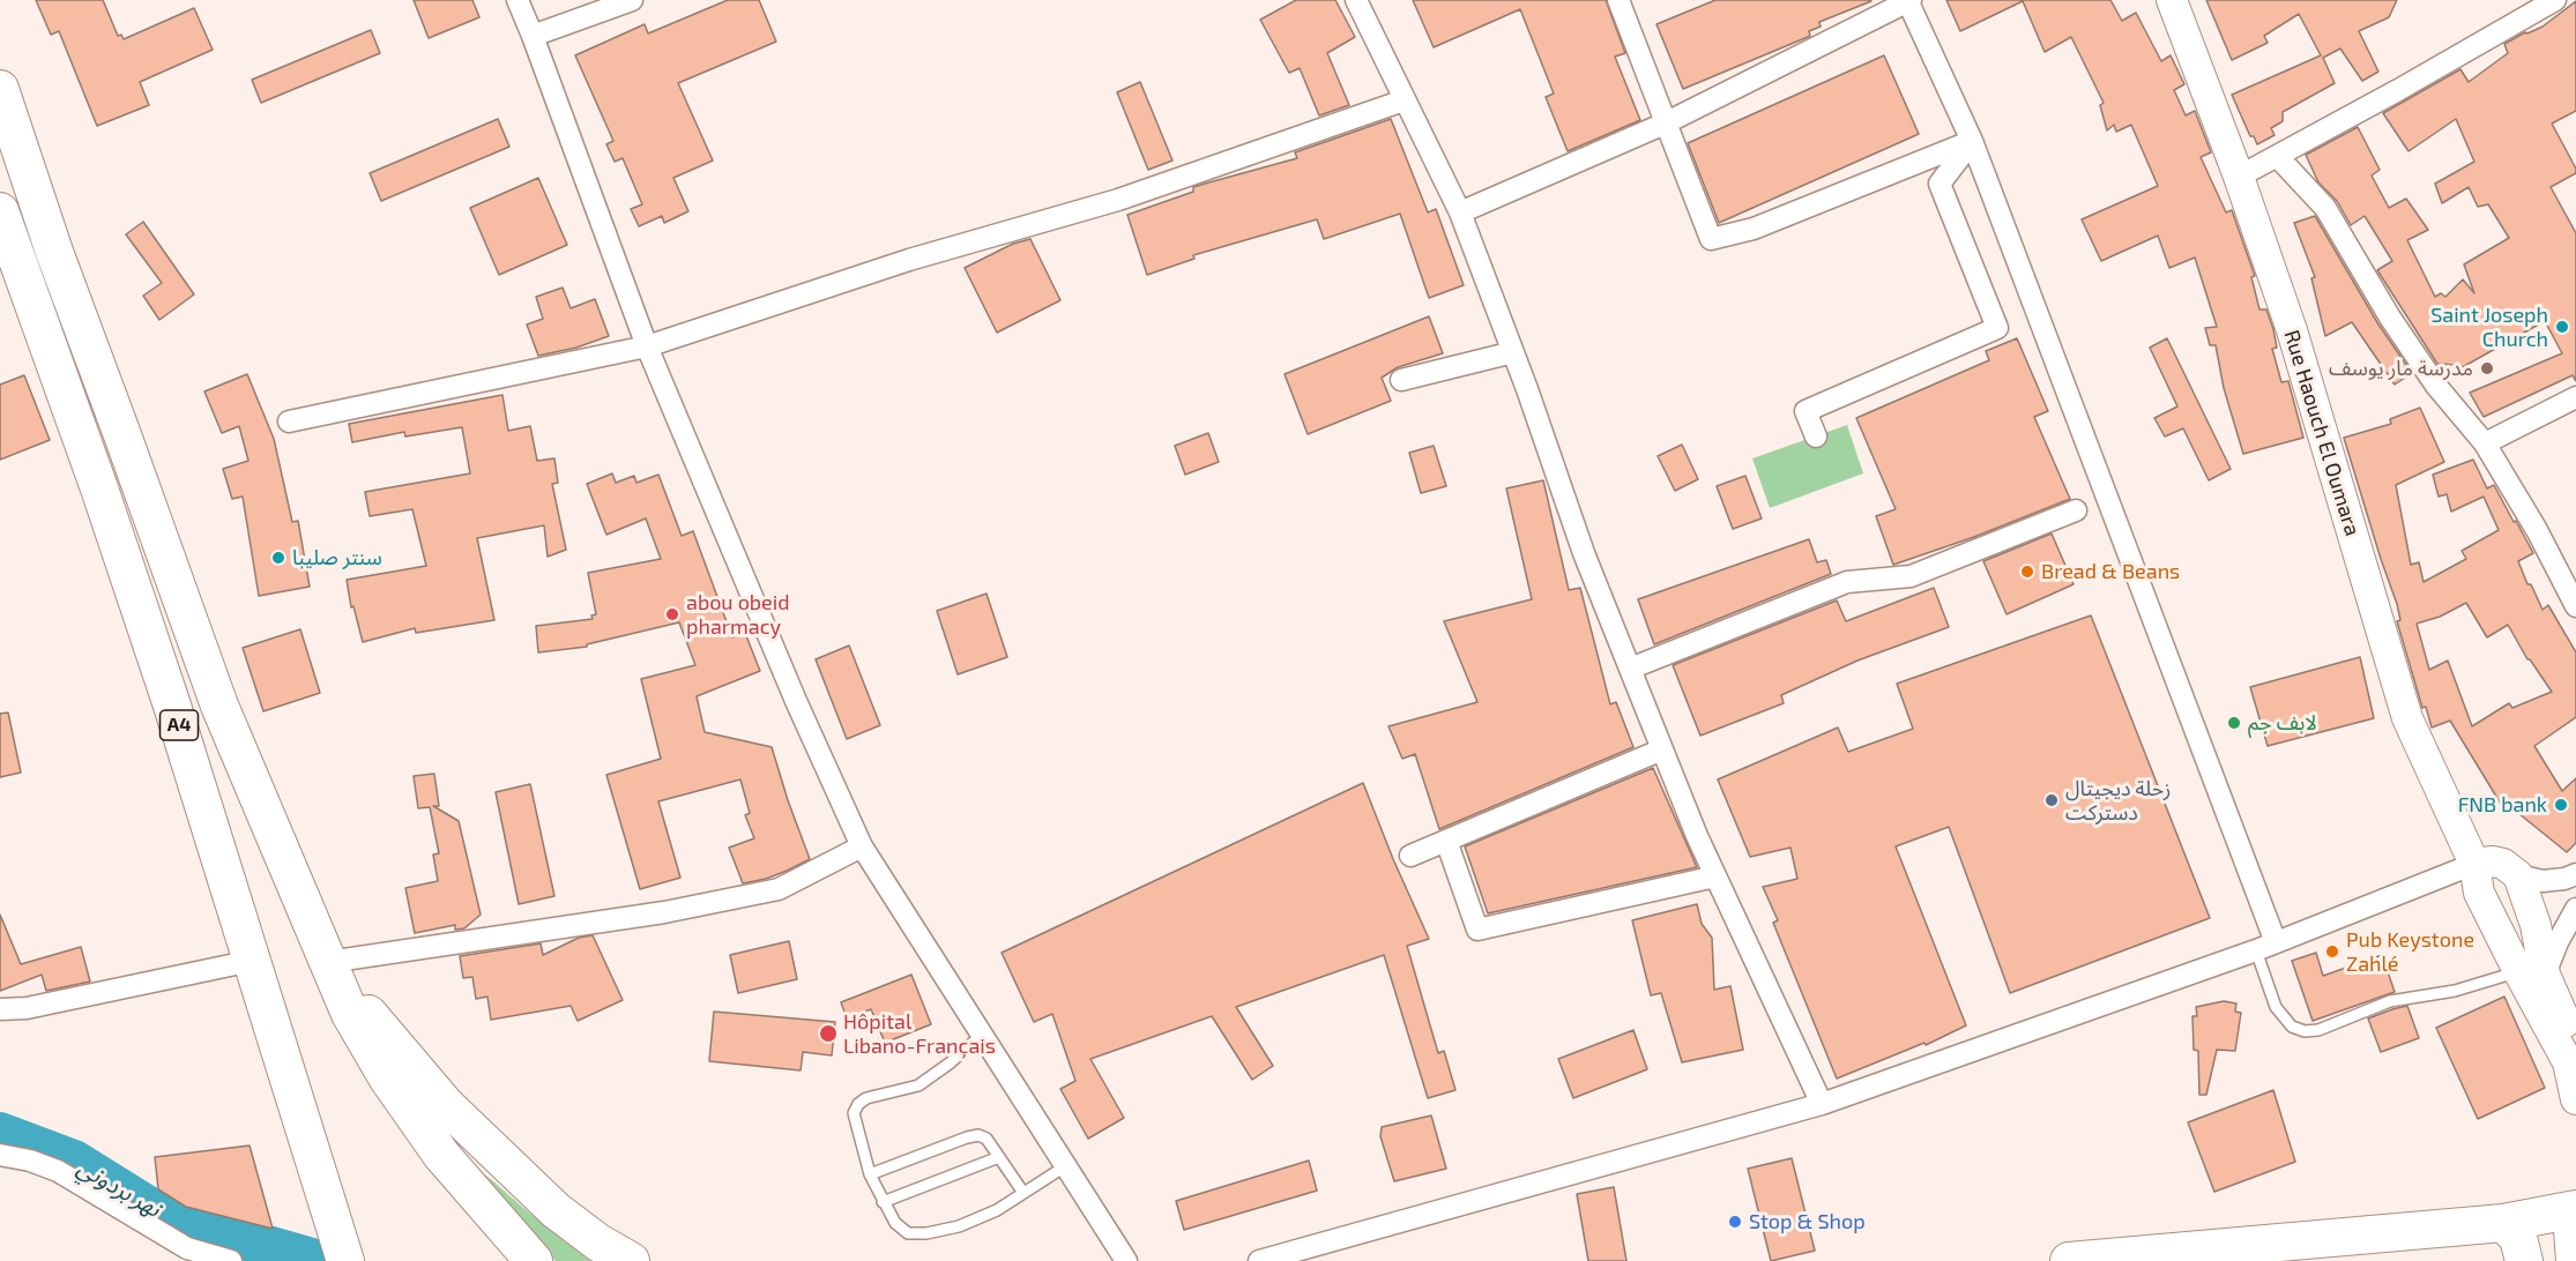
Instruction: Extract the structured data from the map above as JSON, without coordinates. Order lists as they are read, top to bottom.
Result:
{
  "streets": {
    "highway": ["A4"],
    "main road": ["Rue Haouch El Oumara"]
  },
  "water": ["نهر بردوني"],
  "places": [
    "Saint Joseph Church",
    "مدرسة مار يوسف",
    "سنتر صليبا",
    "Bread & Beans",
    "abou obeid pharmacy",
    "لابف جم",
    "زحلة ديجيتال دستركت",
    "FNB bank",
    "Pub Keystone Zahlé",
    "Hôpital Libano-Français",
    "Stop & Shop"
  ]
}
